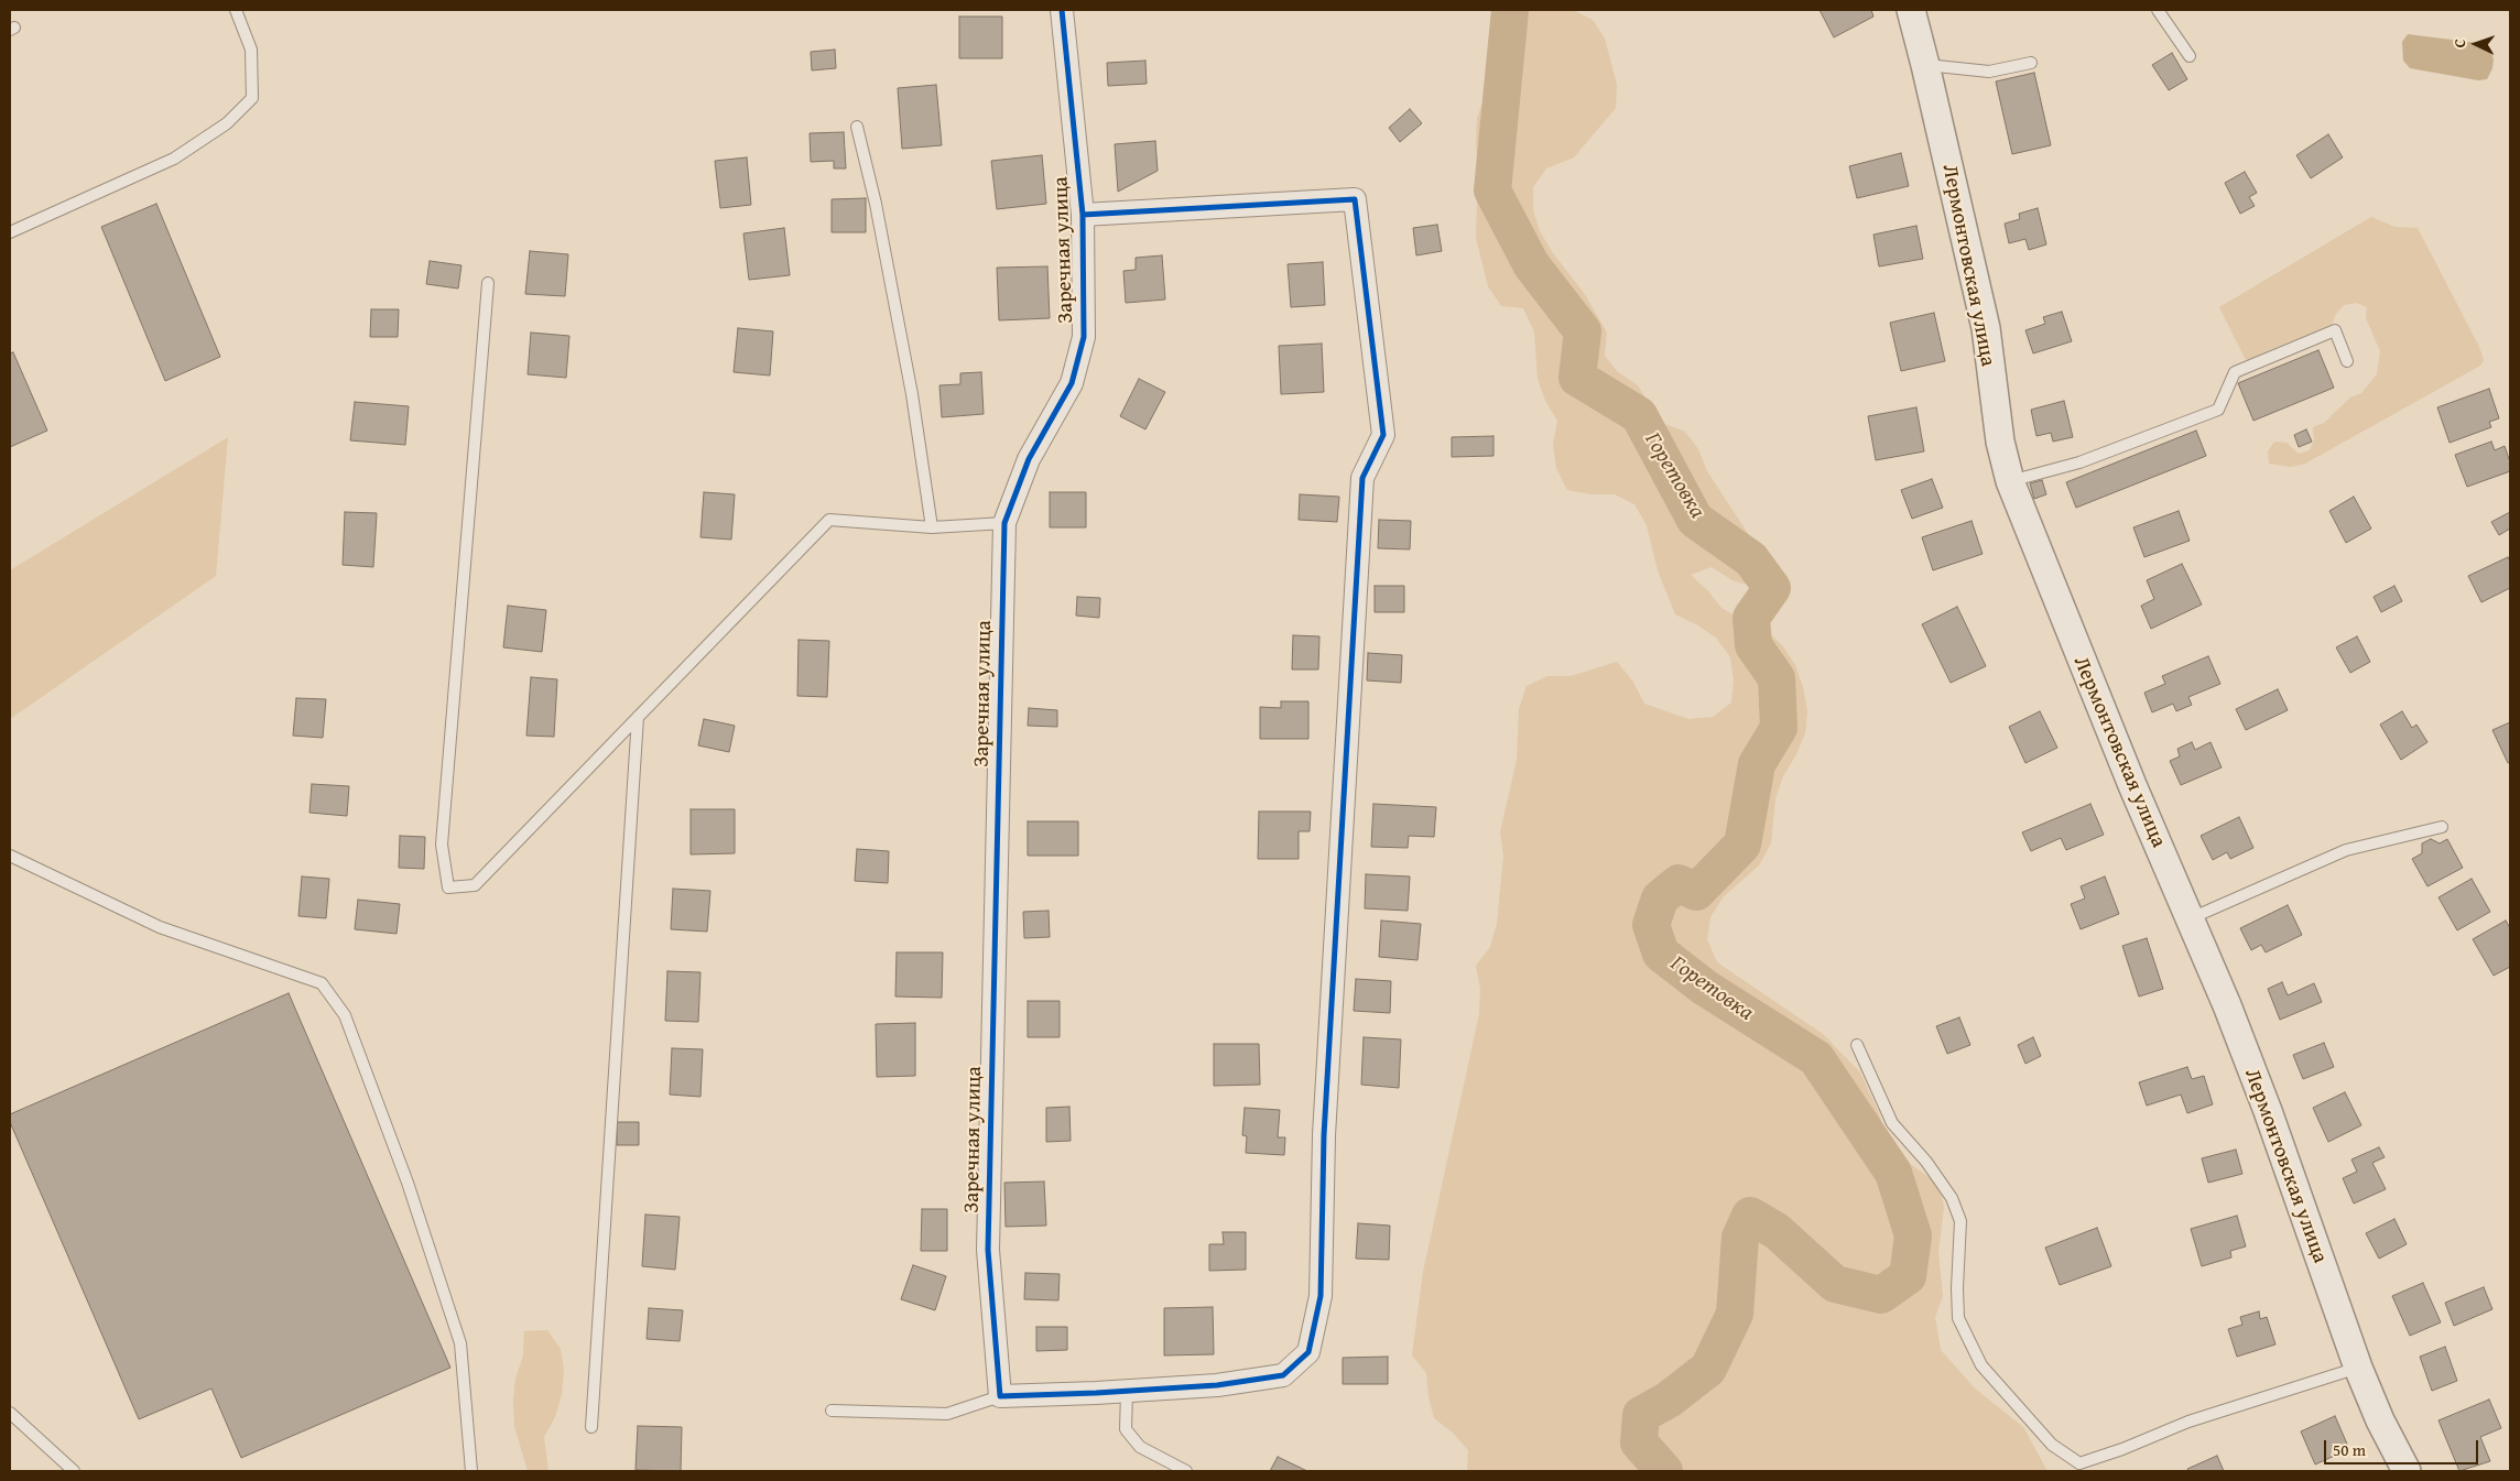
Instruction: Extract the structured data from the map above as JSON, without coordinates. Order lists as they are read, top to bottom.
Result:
{
  "streets": {
    "street": ["Заречная улица", "Лермонтовская улица"]
  },
  "water": ["Горетовка"],
  "scale_bar": "50 m",
  "north": "left"
}
